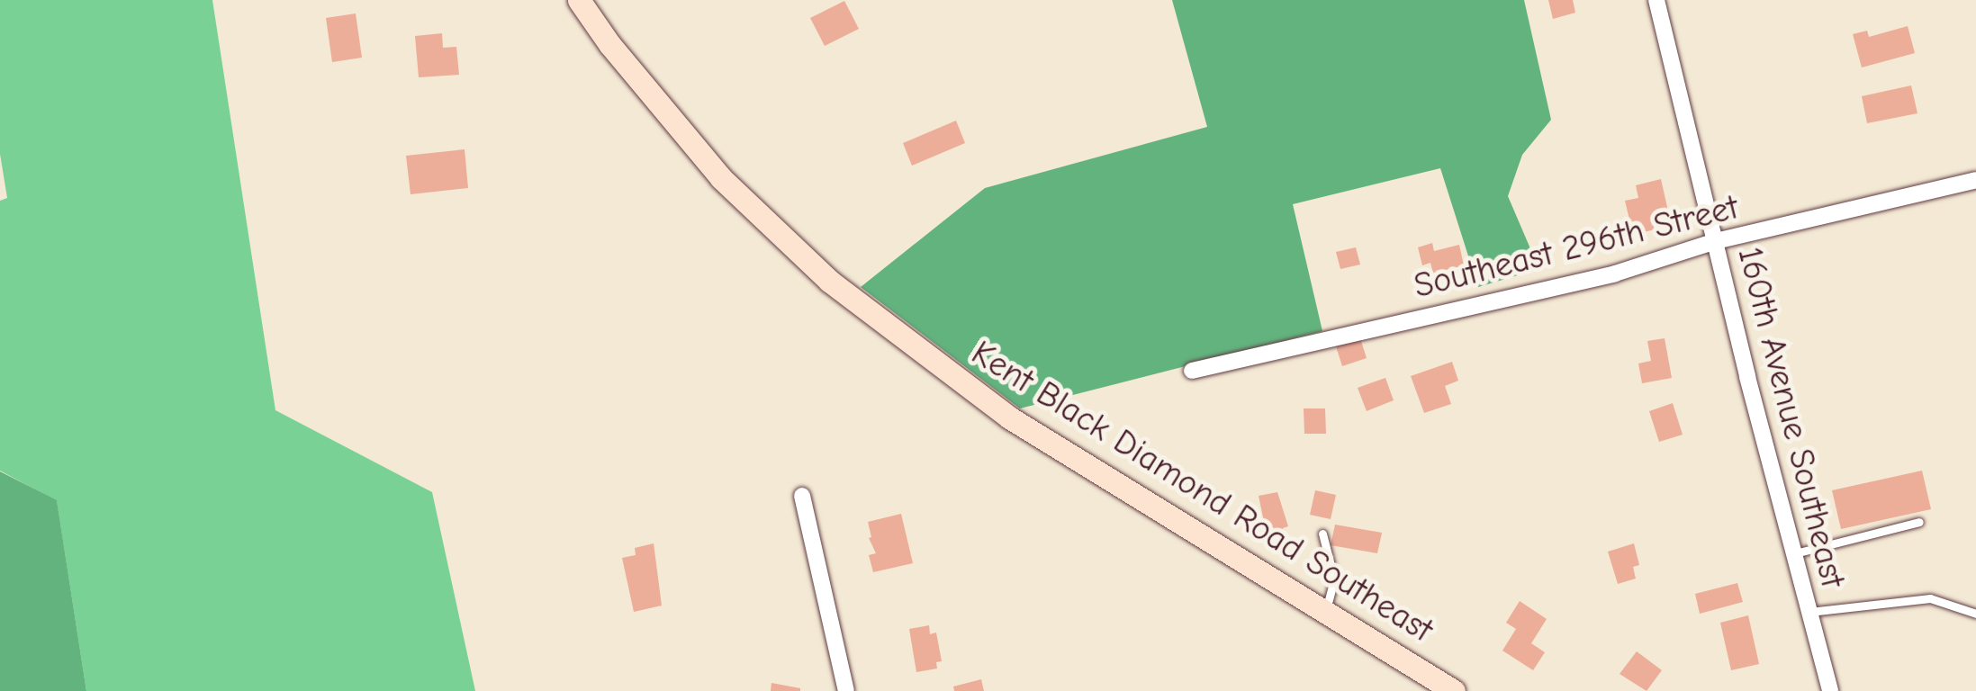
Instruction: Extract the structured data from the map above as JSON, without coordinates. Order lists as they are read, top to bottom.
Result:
{
  "streets": {
    "street": ["Southeast 296th Street", "160th Avenue Southeast", "Kent Black Diamond Road Southeast"]
  },
  "crossings": [
    ["Southeast 296th Street", "160th Avenue Southeast"]
  ]
}
